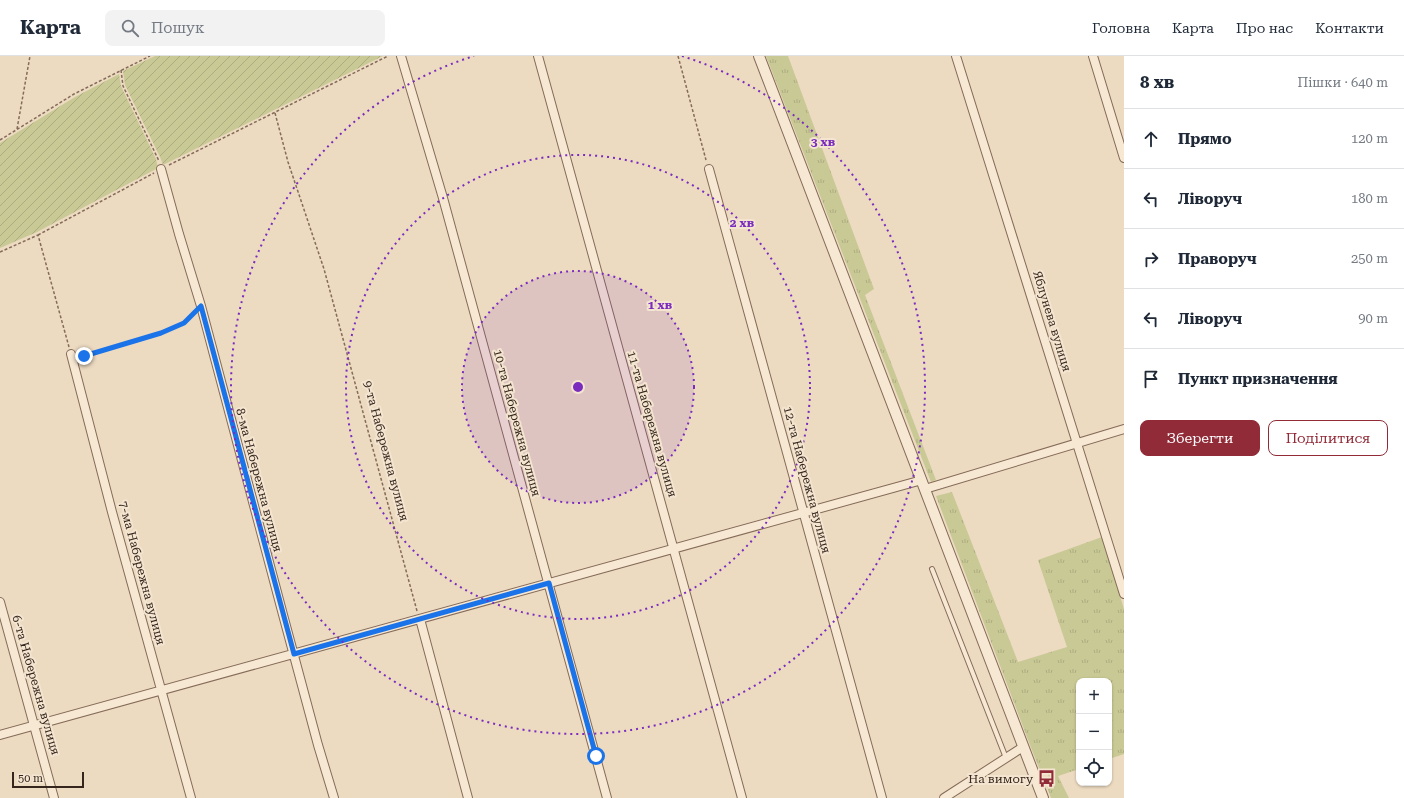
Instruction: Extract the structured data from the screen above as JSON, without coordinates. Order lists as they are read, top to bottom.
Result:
{
  "streets": {
    "street": [
      "Яблунева вулиця",
      "10-та Набережна вулиця",
      "11-та Набережна вулиця",
      "8-ма Набережна вулиця",
      "12-та Набережна вулиця",
      "7-ма Набережна вулиця",
      "6-та Набережна вулиця"
    ],
    "path": ["9-та Набережна вулиця"]
  },
  "places": {
    "bus stop": ["На вимогу"]
  },
  "scale_bar": "50 m",
  "page": {
    "header": "Карта",
    "search": "Пошук",
    "nav": [
      "Головна",
      "Карта",
      "Про нас",
      "Контакти"
    ],
    "heading": ["8 хв", "Пішки · 640 m"],
    "list": [
      ["Прямо", "120 m"],
      ["Ліворуч", "180 m"],
      ["Праворуч", "250 m"],
      ["Ліворуч", "90 m"],
      "Пункт призначення"
    ],
    "buttons": ["Зберегти", "Поділитися"],
    "map_buttons": ["+", "−"],
    "scale": "50 m"
  },
  "rings": ["3 хв", "2 хв", "1 хв"]
}
